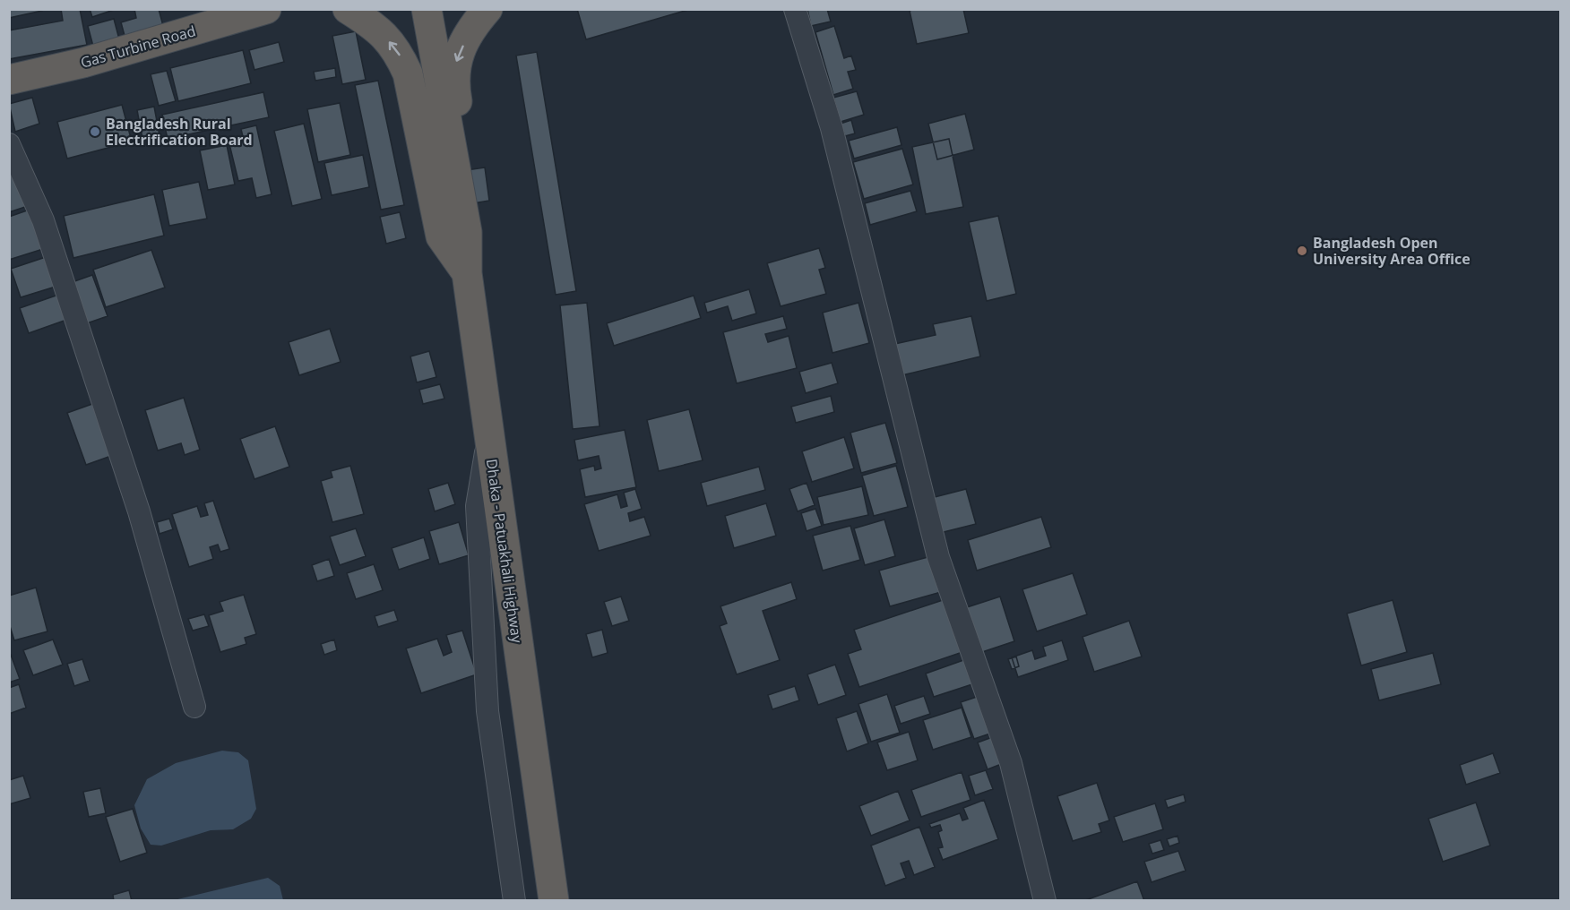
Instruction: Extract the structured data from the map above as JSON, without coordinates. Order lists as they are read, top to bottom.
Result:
{
  "streets": {
    "highway": ["Gas Turbine Road", "Dhaka - Patuakhali Highway"]
  },
  "places": ["Bangladesh Rural Electrification Board", "Bangladesh Open University Area Office"]
}
